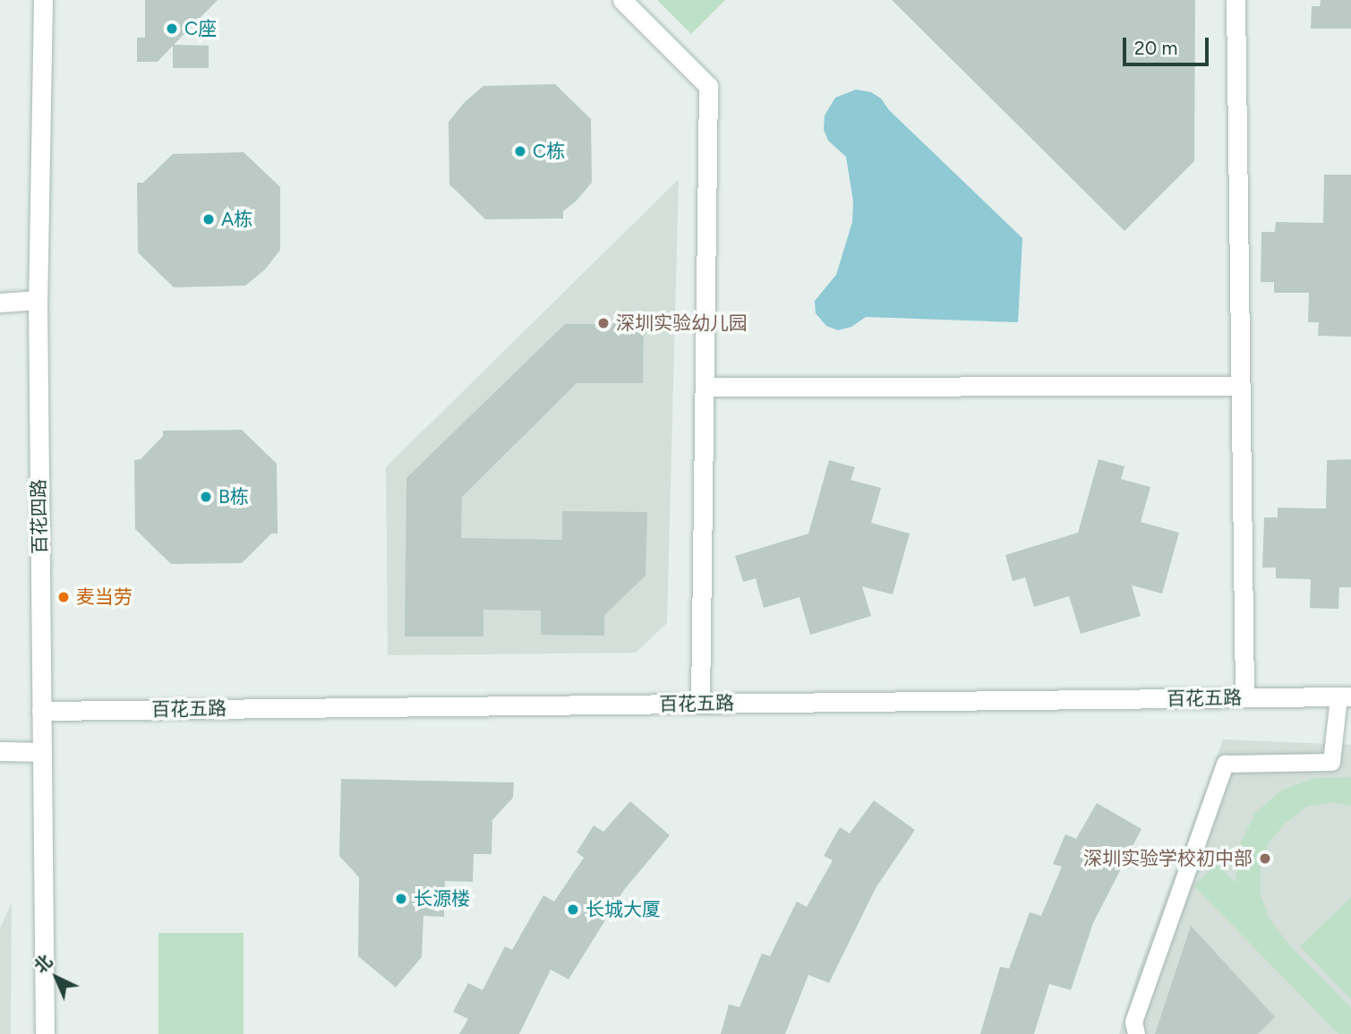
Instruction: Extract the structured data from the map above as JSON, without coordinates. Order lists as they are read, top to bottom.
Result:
{
  "streets": {
    "street": ["百花四路", "百花五路"]
  },
  "crossings": [
    ["百花四路", "百花五路"]
  ],
  "places": [
    "C座",
    "C栋",
    "A栋",
    "深圳实验幼儿园",
    "B栋",
    "麦当劳",
    "深圳实验学校初中部",
    "长源楼",
    "长城大厦"
  ],
  "scale_bar": "20 m",
  "north": "top left"
}
